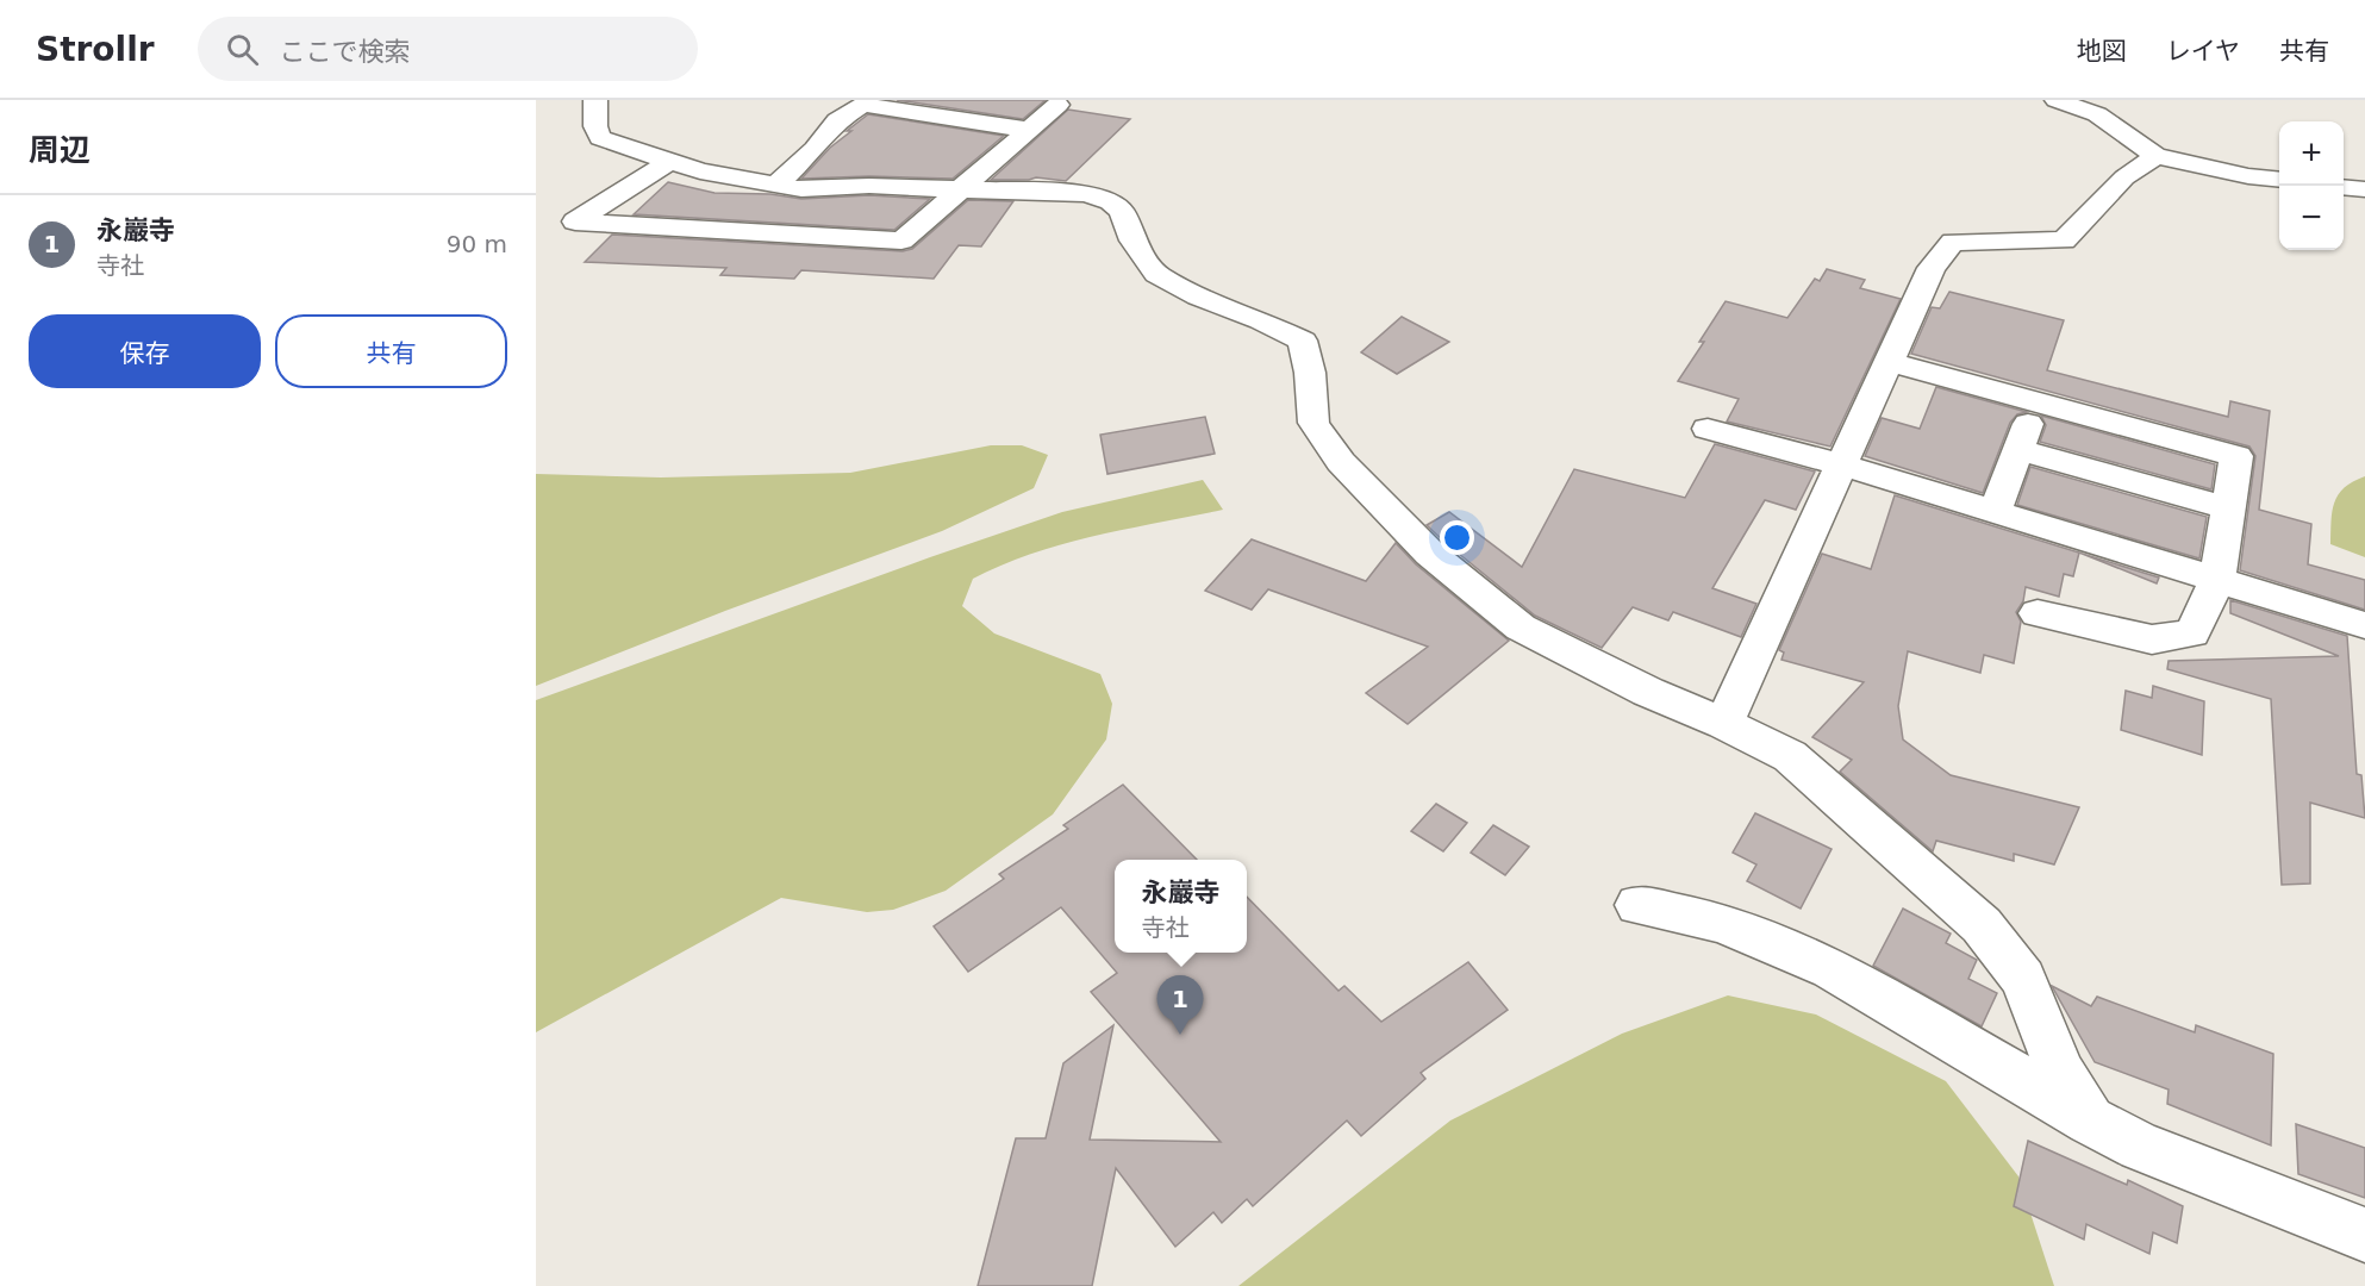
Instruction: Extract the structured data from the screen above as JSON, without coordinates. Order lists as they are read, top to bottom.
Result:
{
  "page": {
    "header": "Strollr",
    "search": "ここで検索",
    "nav": ["地図", "レイヤ", "共有"],
    "heading": "周辺",
    "map_buttons": ["+", "−"],
    "list": [
      {
        "mark": "1",
        "name": "永巖寺",
        "note": "寺社",
        "value": "90 m"
      }
    ],
    "buttons": ["保存", "共有"],
    "popup": ["永巖寺", "寺社"],
    "pins": "1"
  }
}
